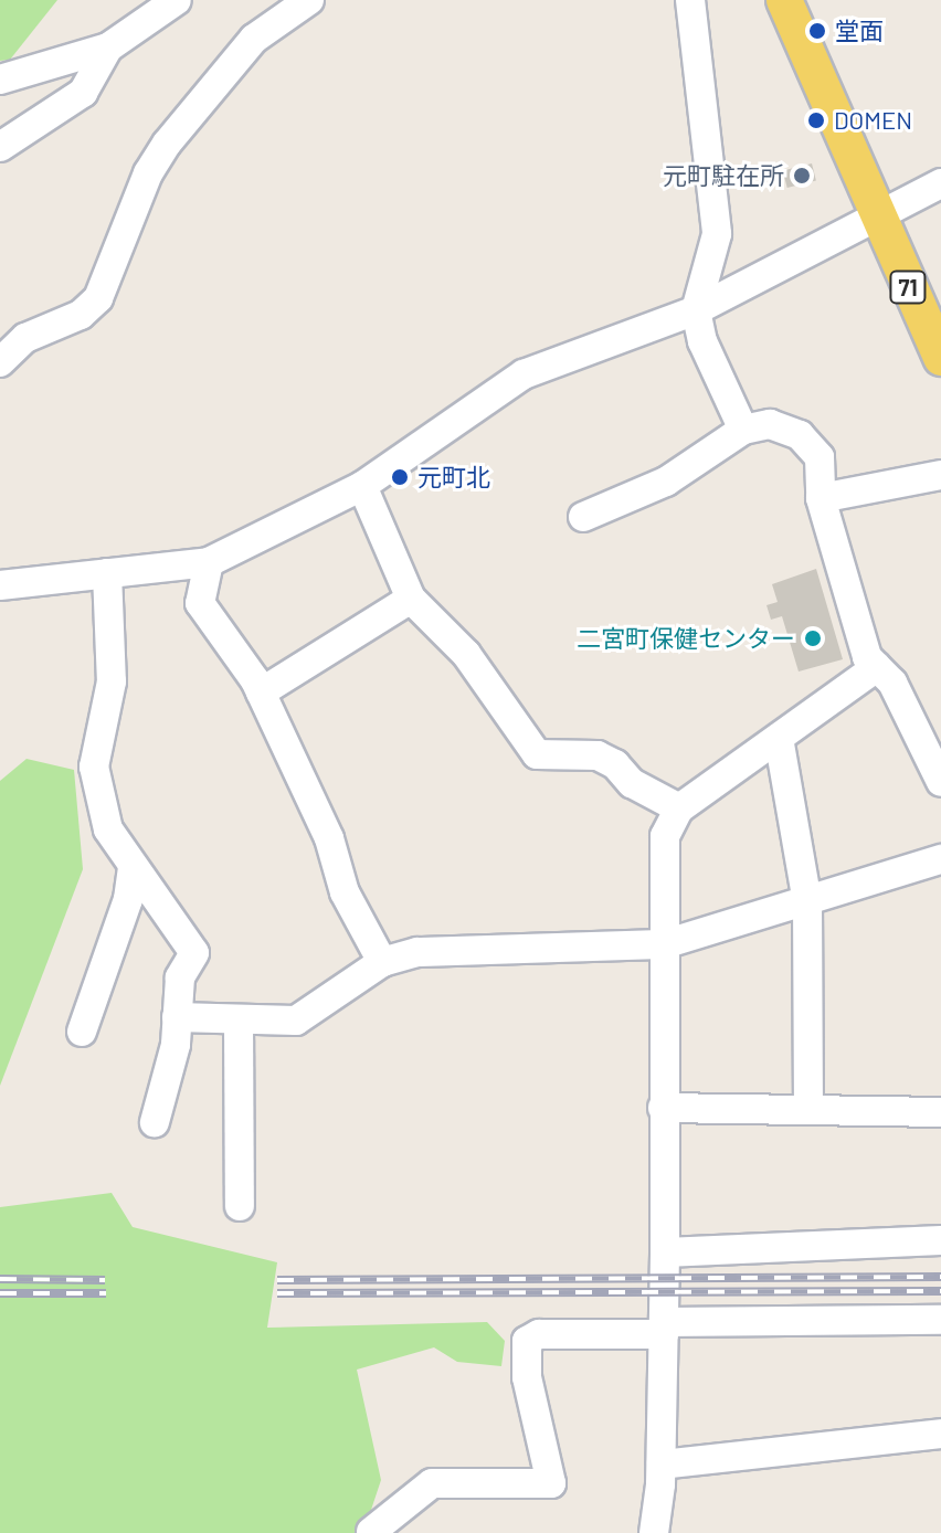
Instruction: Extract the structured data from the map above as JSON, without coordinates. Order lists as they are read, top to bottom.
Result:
{
  "streets": {
    "main road": ["71"]
  },
  "places": [
    "堂面",
    "DOMEN",
    "元町駐在所",
    "元町北",
    "二宮町保健センター"
  ]
}
